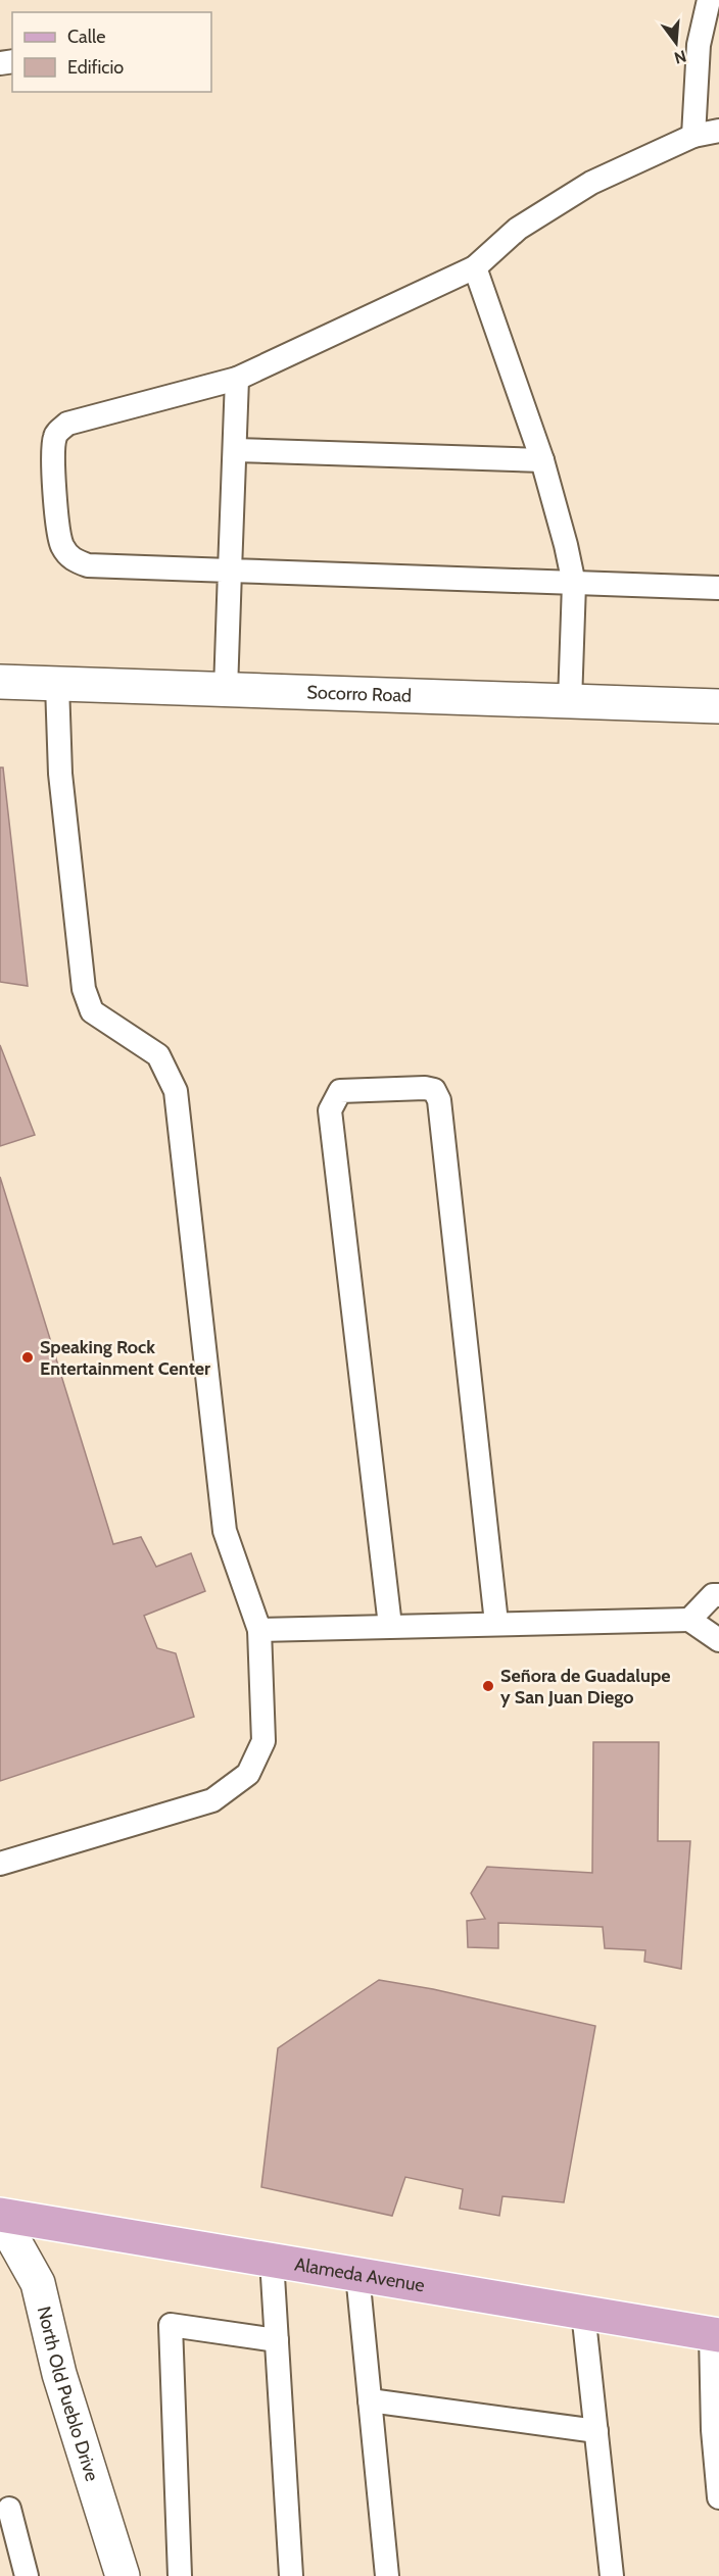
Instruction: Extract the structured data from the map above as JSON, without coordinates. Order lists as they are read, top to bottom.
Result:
{
  "streets": {
    "main road": ["Socorro Road", "Alameda Avenue", "North Old Pueblo Drive"]
  },
  "crossings": [
    ["Alameda Avenue", "North Old Pueblo Drive"]
  ],
  "places": ["Speaking Rock Entertainment Center", "Señora de Guadalupe y San Juan Diego"],
  "legend": ["Calle", "Edificio"],
  "north": "bottom"
}
